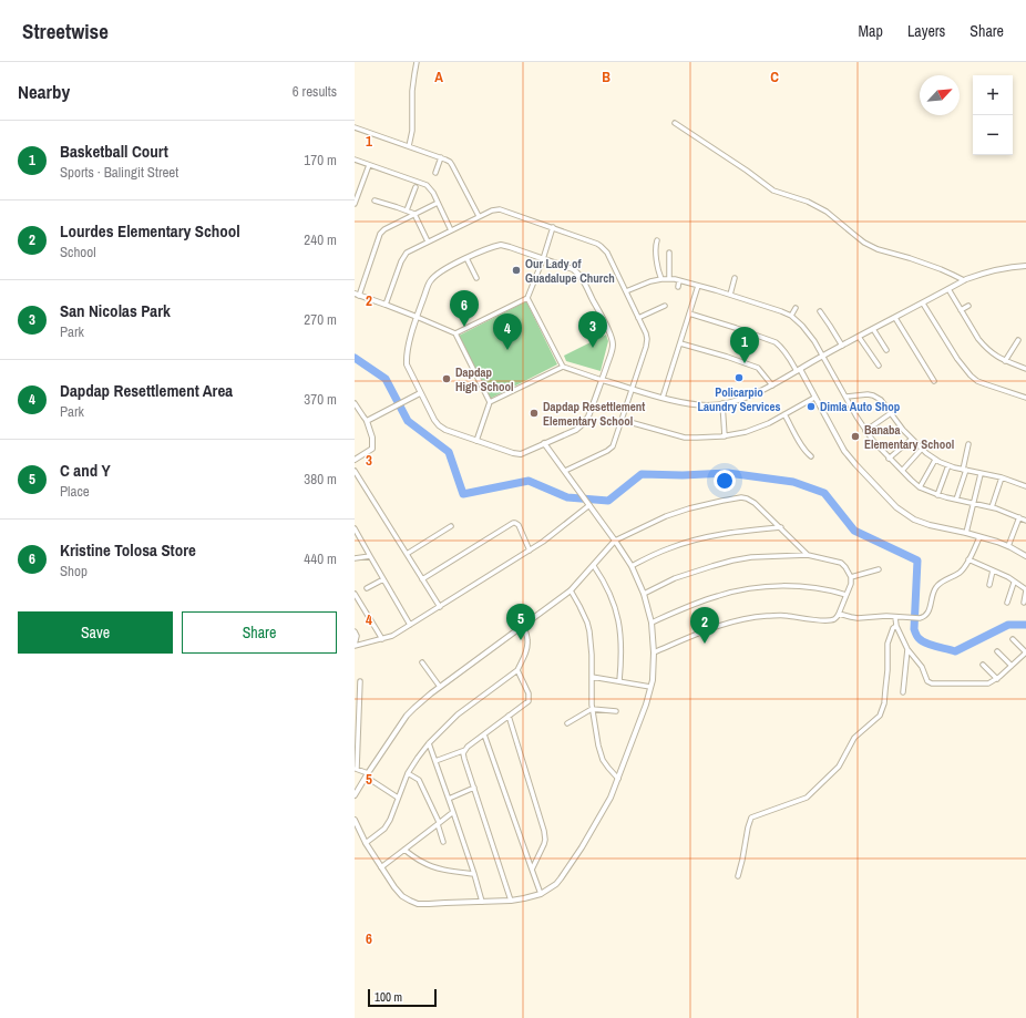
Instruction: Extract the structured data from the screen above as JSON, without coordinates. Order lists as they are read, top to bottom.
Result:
{
  "places": [
    "Our Lady of Guadalupe Church",
    "Policarpio Laundry Services",
    "Dapdap High School",
    "Dimla Auto Shop",
    "Dapdap Resettlement Elementary School",
    "Banaba Elementary School"
  ],
  "scale_bar": "100 m",
  "north": "top right",
  "page": {
    "header": "Streetwise",
    "nav": ["Map", "Layers", "Share"],
    "heading": ["Nearby", "6 results"],
    "map_buttons": ["+", "−"],
    "list": [
      {
        "mark": "1",
        "name": "Basketball Court",
        "note": "Sports · Balingit Street",
        "value": "170 m"
      },
      {
        "mark": "2",
        "name": "Lourdes Elementary School",
        "note": "School",
        "value": "240 m"
      },
      {
        "mark": "3",
        "name": "San Nicolas Park",
        "note": "Park",
        "value": "270 m"
      },
      {
        "mark": "4",
        "name": "Dapdap Resettlement Area",
        "note": "Park",
        "value": "370 m"
      },
      {
        "mark": "5",
        "name": "C and Y",
        "note": "Place",
        "value": "380 m"
      },
      {
        "mark": "6",
        "name": "Kristine Tolosa Store",
        "note": "Shop",
        "value": "440 m"
      }
    ],
    "pins": [
      "6",
      "3",
      "4",
      "1",
      "5",
      "2"
    ],
    "buttons": ["Save", "Share"],
    "scale": "100 m"
  },
  "grid": {
    "columns": ["A", "B", "C"],
    "rows": [
      "1",
      "2",
      "3",
      "4",
      "5",
      "6"
    ]
  }
}
